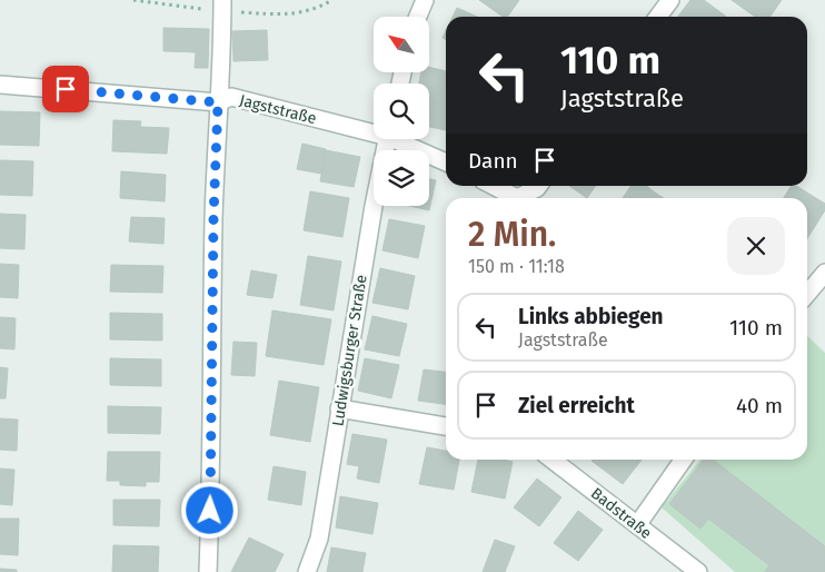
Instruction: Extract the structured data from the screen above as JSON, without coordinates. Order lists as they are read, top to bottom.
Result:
{
  "streets": {
    "street": ["Jagststraße", "Ludwigsburger Straße", "Badstraße"]
  },
  "north": "top left",
  "page": {
    "turn": ["110 m", "Jagststraße"],
    "then": "Dann",
    "heading": ["2 Min.", "150 m · 11:18"],
    "list": [
      {
        "name": "Links abbiegen",
        "note": "Jagststraße",
        "value": "110 m"
      },
      {
        "name": "Ziel erreicht",
        "value": "40 m"
      }
    ]
  }
}
